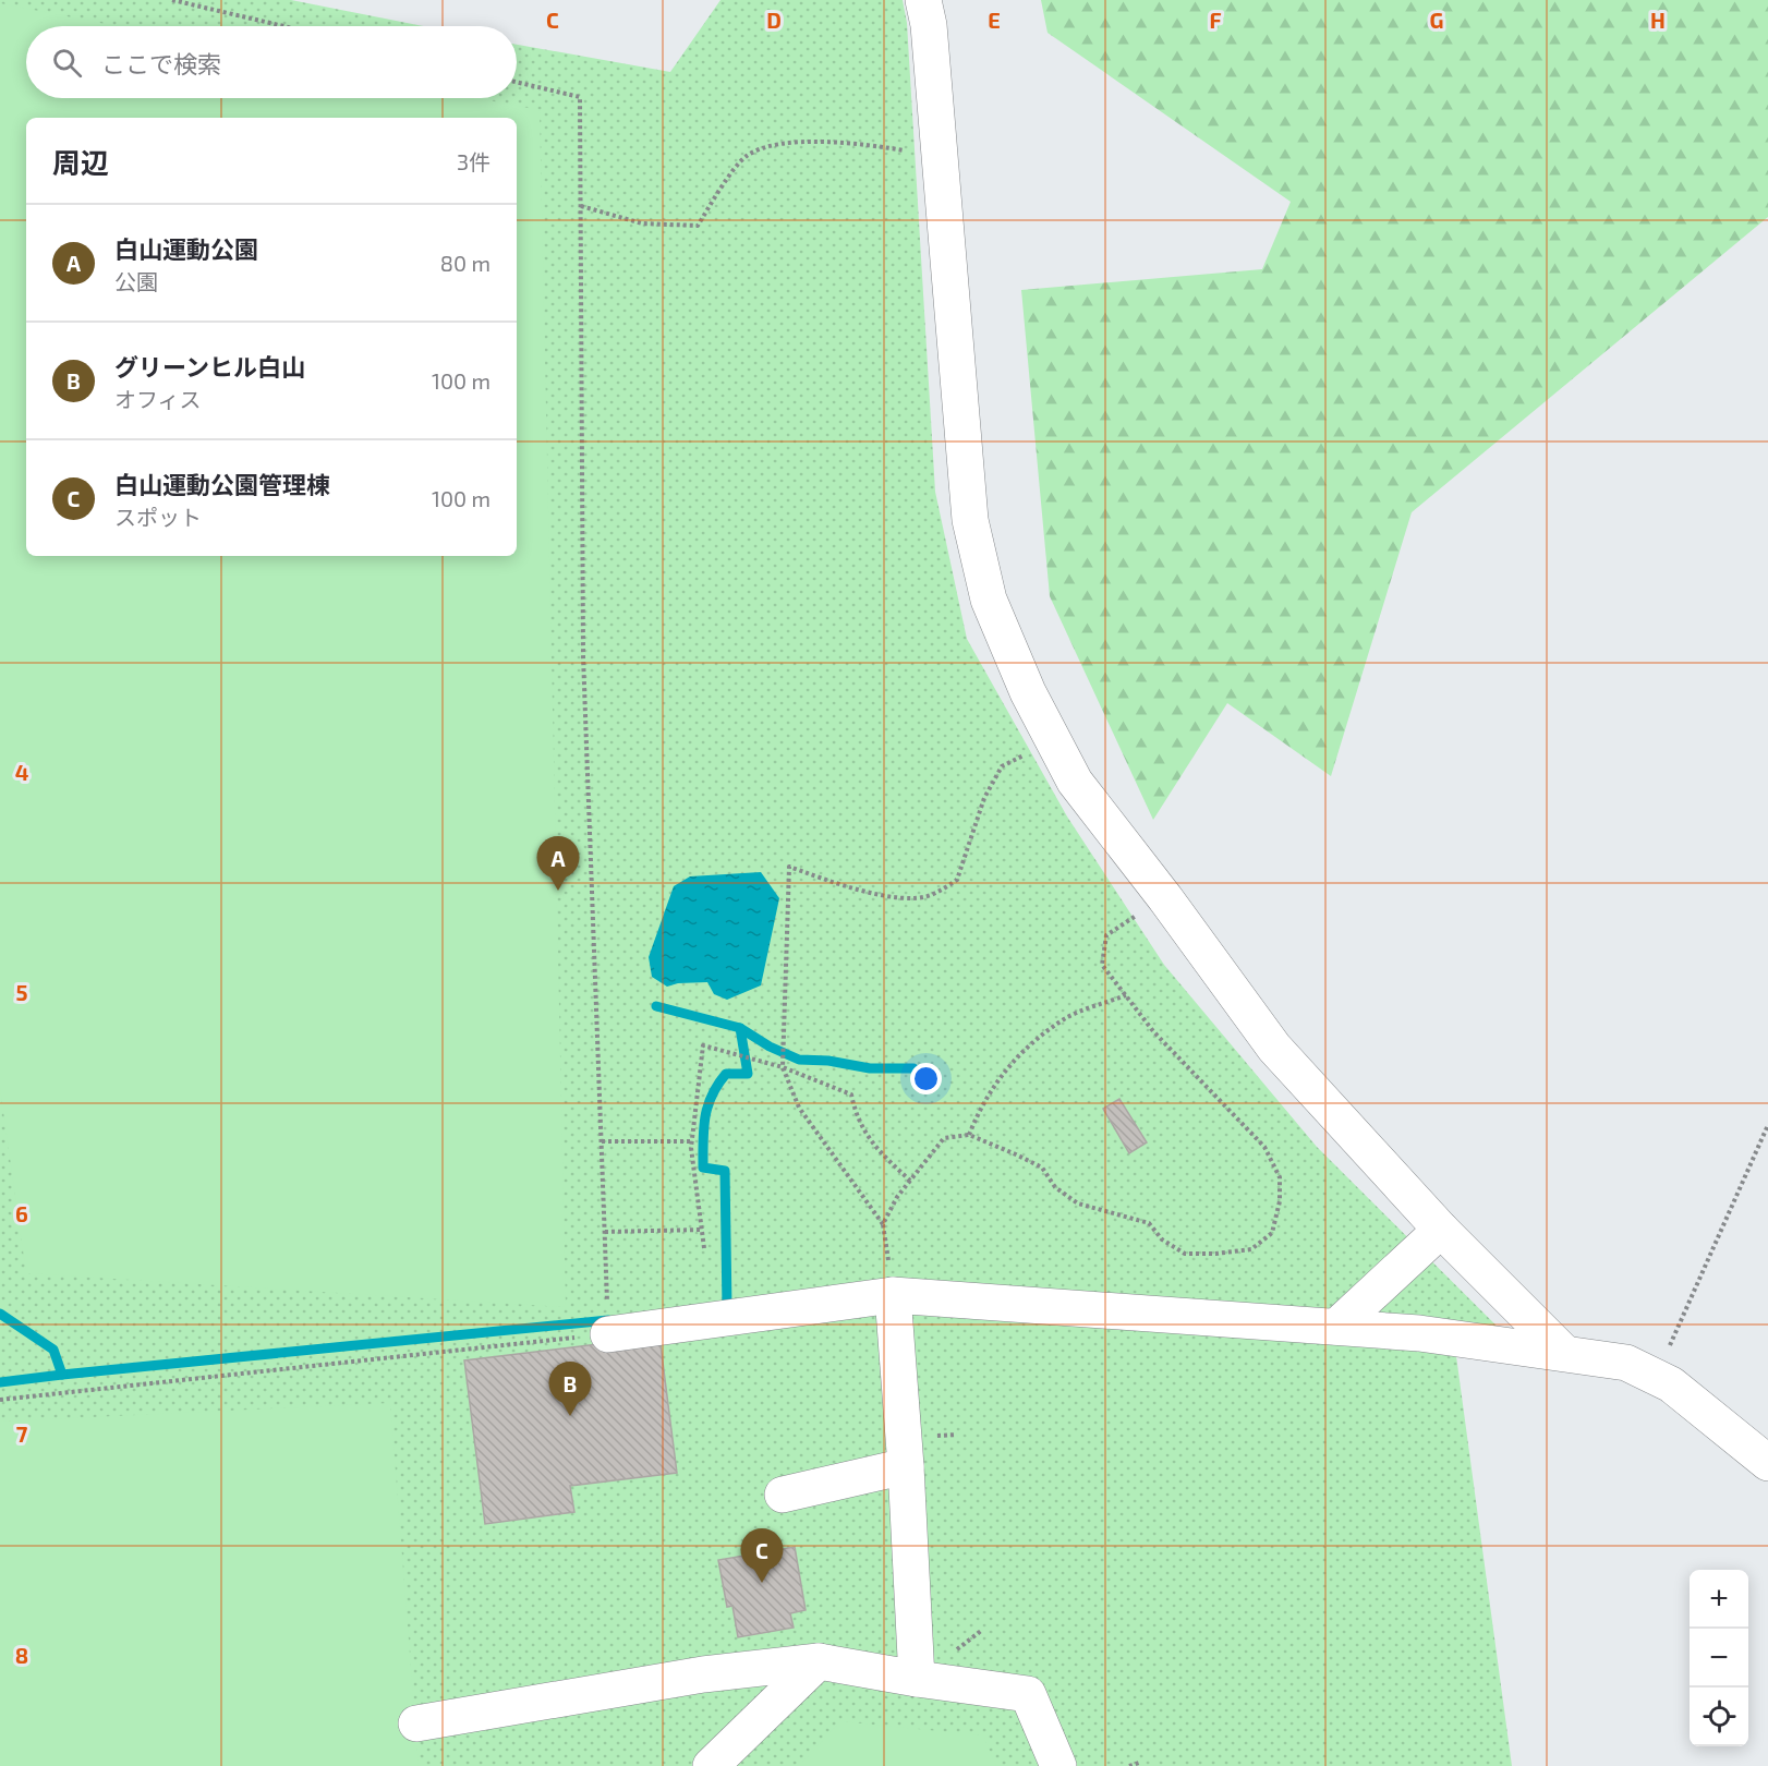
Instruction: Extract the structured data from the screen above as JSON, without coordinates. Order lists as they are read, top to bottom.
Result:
{
  "page": {
    "search": "ここで検索",
    "heading": ["周辺", "3件"],
    "list": [
      {
        "mark": "A",
        "name": "白山運動公園",
        "note": "公園",
        "value": "80 m"
      },
      {
        "mark": "B",
        "name": "グリーンヒル白山",
        "note": "オフィス",
        "value": "100 m"
      },
      {
        "mark": "C",
        "name": "白山運動公園管理棟",
        "note": "スポット",
        "value": "100 m"
      }
    ],
    "pins": ["A", "B", "C"],
    "map_buttons": ["+", "−"]
  },
  "grid": {
    "columns": [
      "C",
      "D",
      "E",
      "F",
      "G",
      "H"
    ],
    "rows": [
      "4",
      "5",
      "6",
      "7",
      "8"
    ]
  }
}
